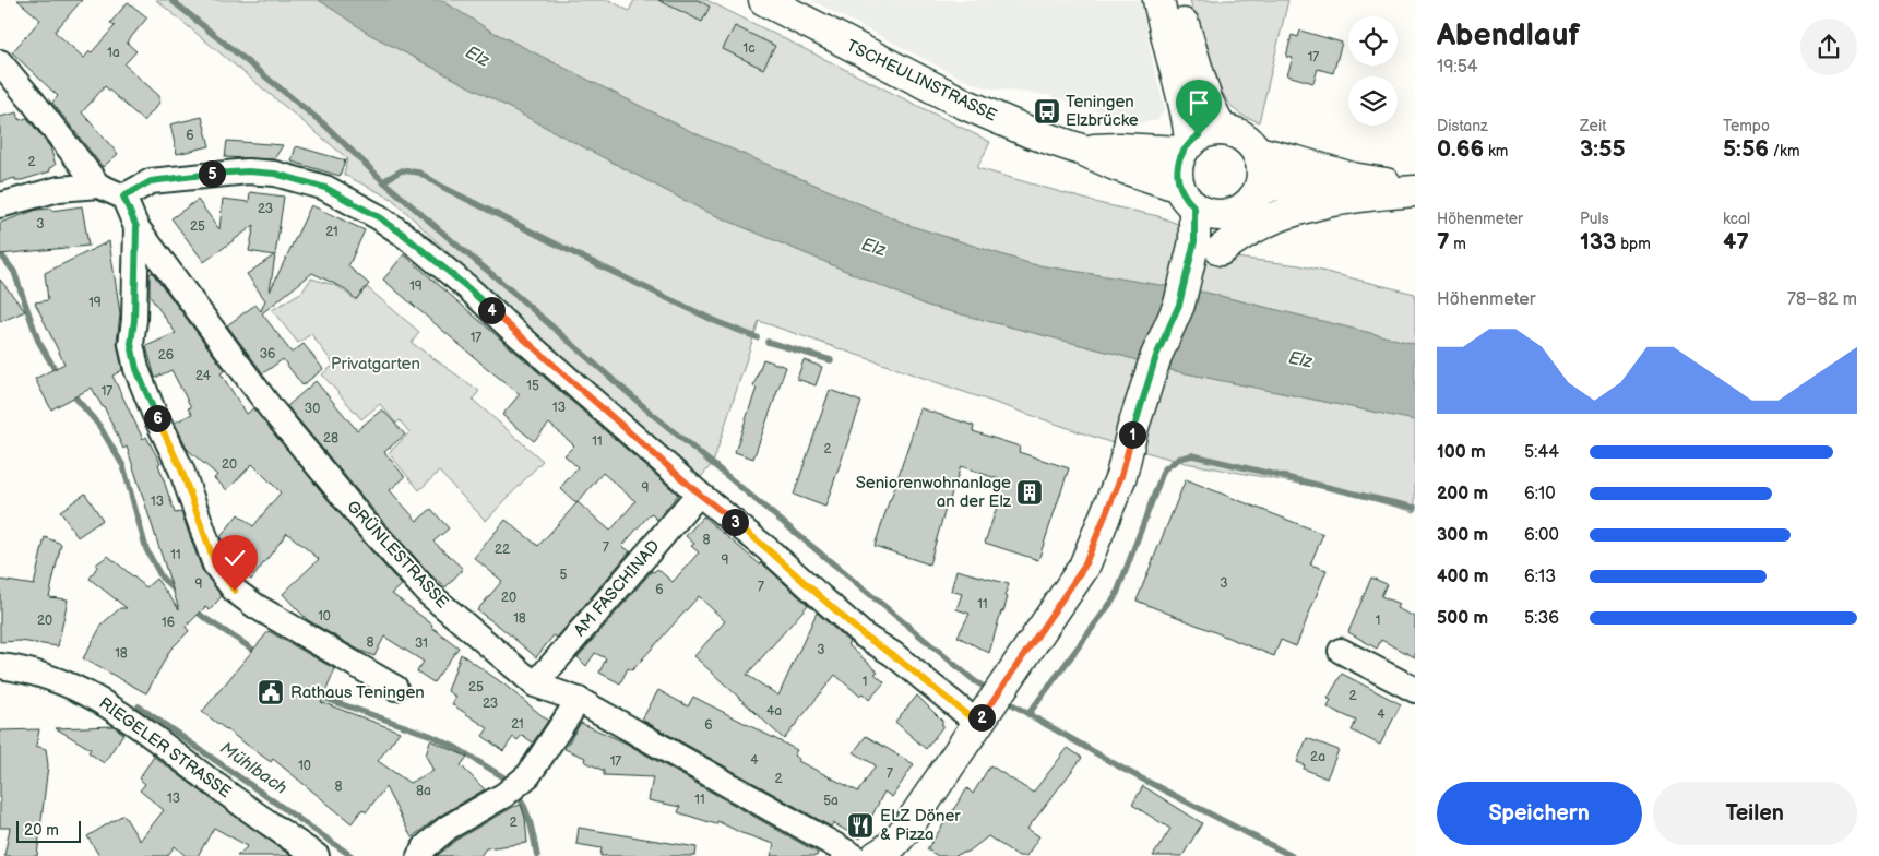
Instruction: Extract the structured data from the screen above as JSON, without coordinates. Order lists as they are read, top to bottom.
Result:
{
  "streets": {
    "main road": ["TSCHEULINSTRASSE"],
    "street": ["GRÜNLESTRASSE", "AM FASCHINAD", "RIEGELER STRASSE"]
  },
  "crossings": [
    ["GRÜNLESTRASSE", "AM FASCHINAD"]
  ],
  "water": ["Elz", "Mühlbach"],
  "parks": ["Privatgarten"],
  "places": {
    "bus stop": ["Teningen Elzbrücke"],
    "building": ["Seniorenwohnanlage an der Elz"],
    "public building": ["Rathaus Teningen"],
    "restaurant": ["ELZ Döner & Pizza"]
  },
  "house_numbers": [
    "1c",
    "1a",
    "17",
    "6",
    "2",
    "23",
    "3",
    "25",
    "21",
    "19",
    "19",
    "17",
    "36",
    "26",
    "24",
    "15",
    "17",
    "13",
    "30",
    "28",
    "11",
    "2",
    "20",
    "9",
    "13",
    "8",
    "7",
    "22",
    "11",
    "9",
    "5",
    "3",
    "9",
    "7",
    "6",
    "20",
    "11",
    "10",
    "18",
    "20",
    "1",
    "16",
    "8",
    "31",
    "3",
    "18",
    "1",
    "25",
    "2",
    "23",
    "4a",
    "4",
    "21",
    "6",
    "2a",
    "4",
    "17",
    "10",
    "7",
    "2",
    "8",
    "8a",
    "13",
    "11",
    "5a",
    "2"
  ],
  "scale_bar": "20 m",
  "page": {
    "heading": ["Abendlauf", "19:54"],
    "stats": [
      ["Distanz", "0.66 km"],
      ["Zeit", "3:55"],
      ["Tempo", "5:56 /km"],
      ["Höhenmeter", "7 m"],
      ["Puls", "133 bpm"],
      ["kcal", "47"]
    ],
    "pins": [
      "5",
      "4",
      "6",
      "1",
      "3",
      "2"
    ],
    "chart": ["Höhenmeter", "78–82 m"],
    "list": [
      {
        "name": "100 m",
        "note": "5:44"
      },
      {
        "name": "200 m",
        "note": "6:10"
      },
      {
        "name": "300 m",
        "note": "6:00"
      },
      {
        "name": "400 m",
        "note": "6:13"
      },
      {
        "name": "500 m",
        "note": "5:36"
      }
    ],
    "buttons": ["Speichern", "Teilen"],
    "scale": "20 m"
  }
}
